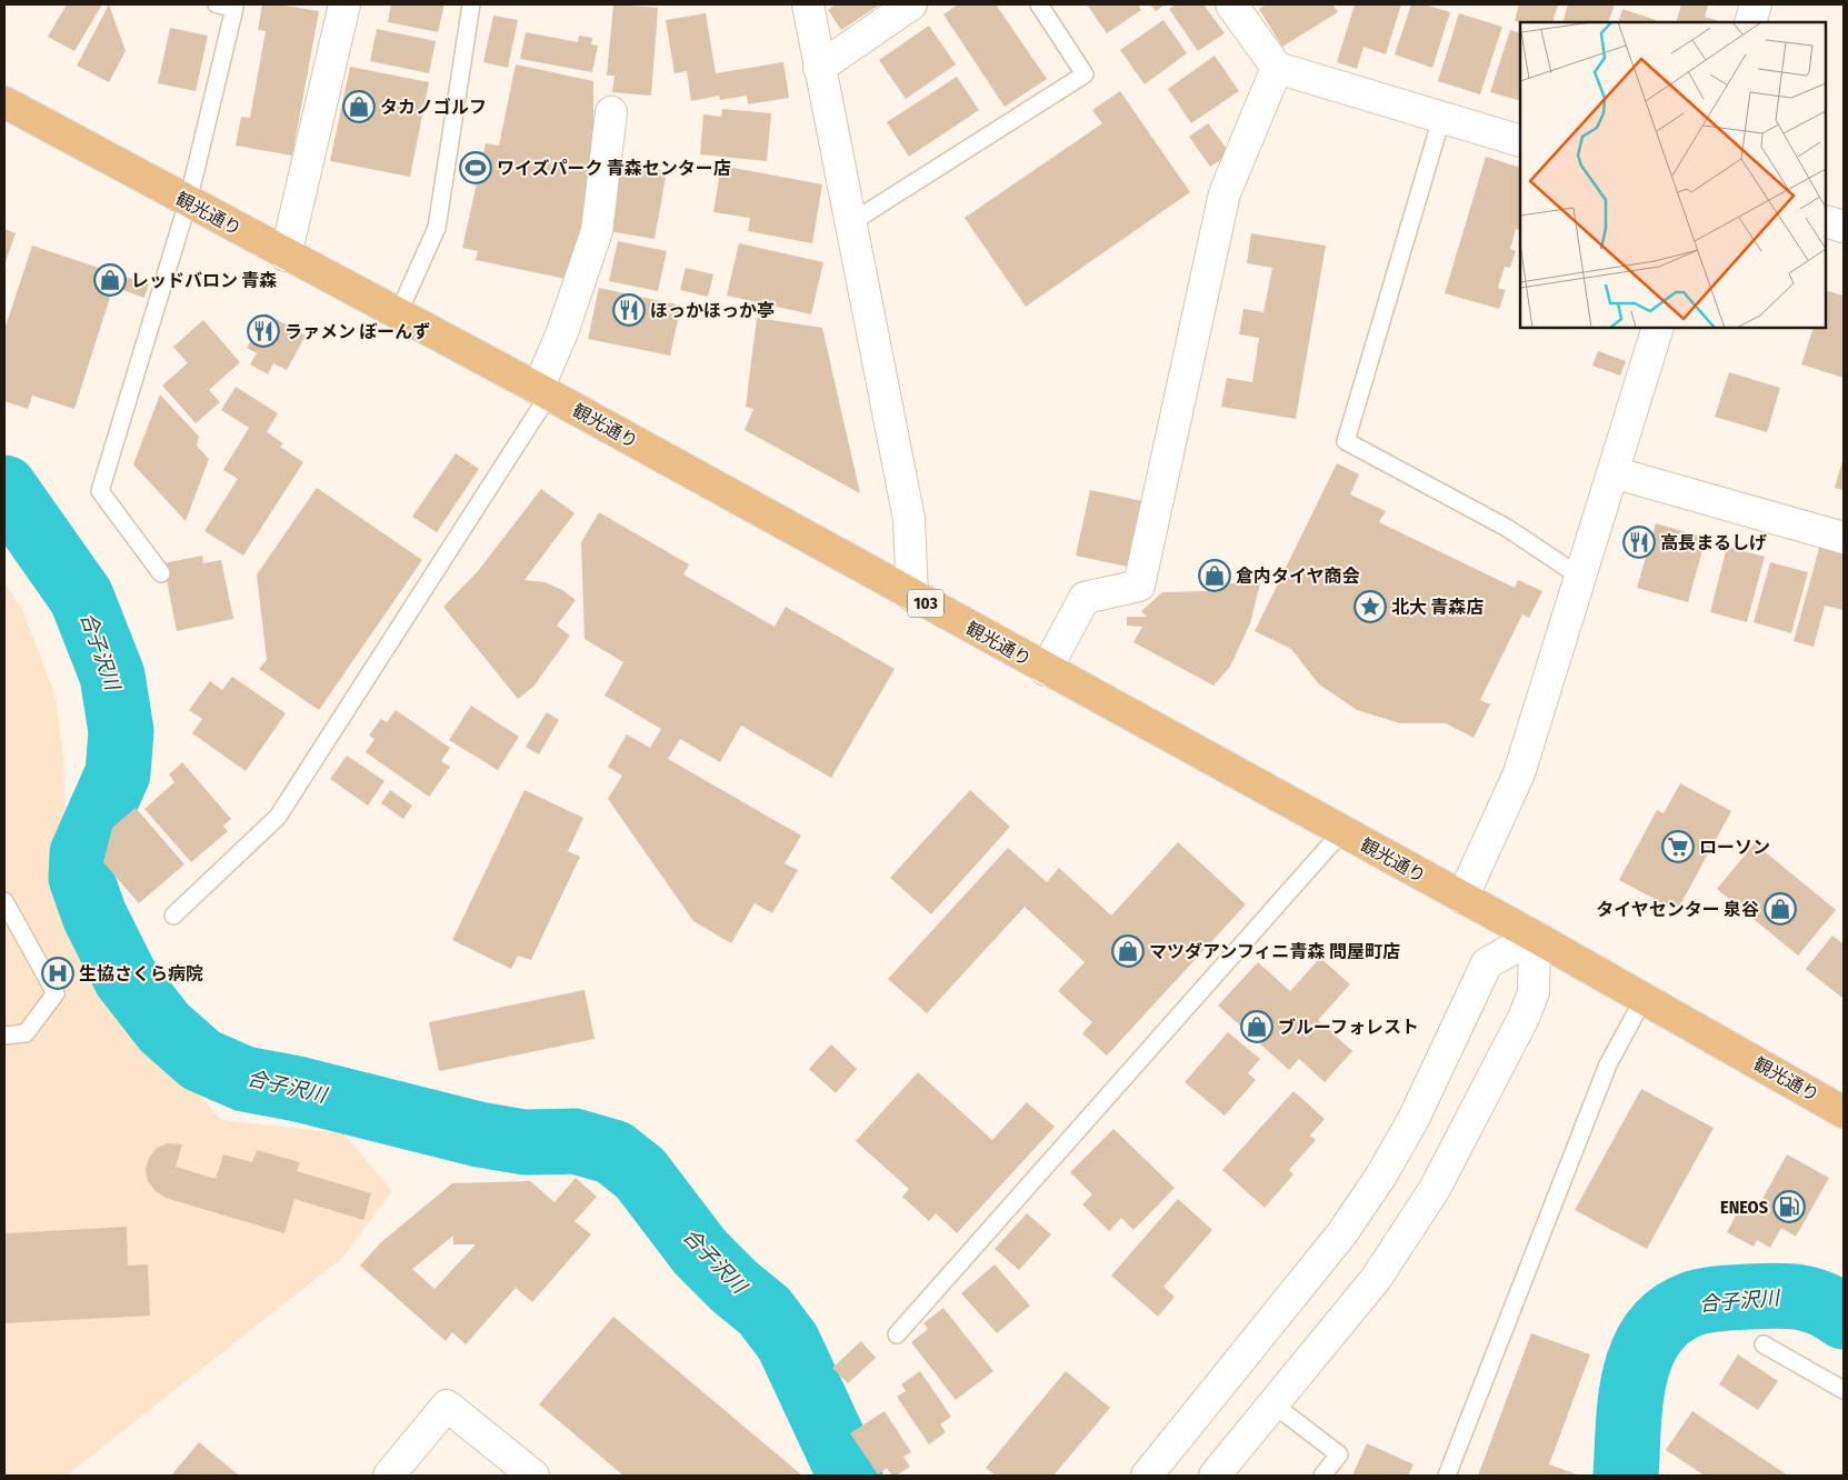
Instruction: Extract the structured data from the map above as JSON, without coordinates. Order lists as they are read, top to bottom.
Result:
{
  "streets": {
    "highway": ["観光通り", "103"]
  },
  "water": ["合子沢川"],
  "places": {
    "shop": [
      "タカノゴルフ",
      "レッドバロン 青森",
      "倉内タイヤ商会",
      "タイヤセンター 泉谷",
      "マツダアンフィニ青森 問屋町店",
      "ブルーフォレスト"
    ],
    "sports": ["ワイズパーク 青森センター店"],
    "restaurant": ["ほっかほっか亭", "ラァメン ぼーんず", "高長まるしげ"],
    "place": ["北大 青森店"],
    "supermarket": ["ローソン"],
    "hospital": ["生協さくら病院"],
    "fuel station": ["ENEOS"]
  }
}
